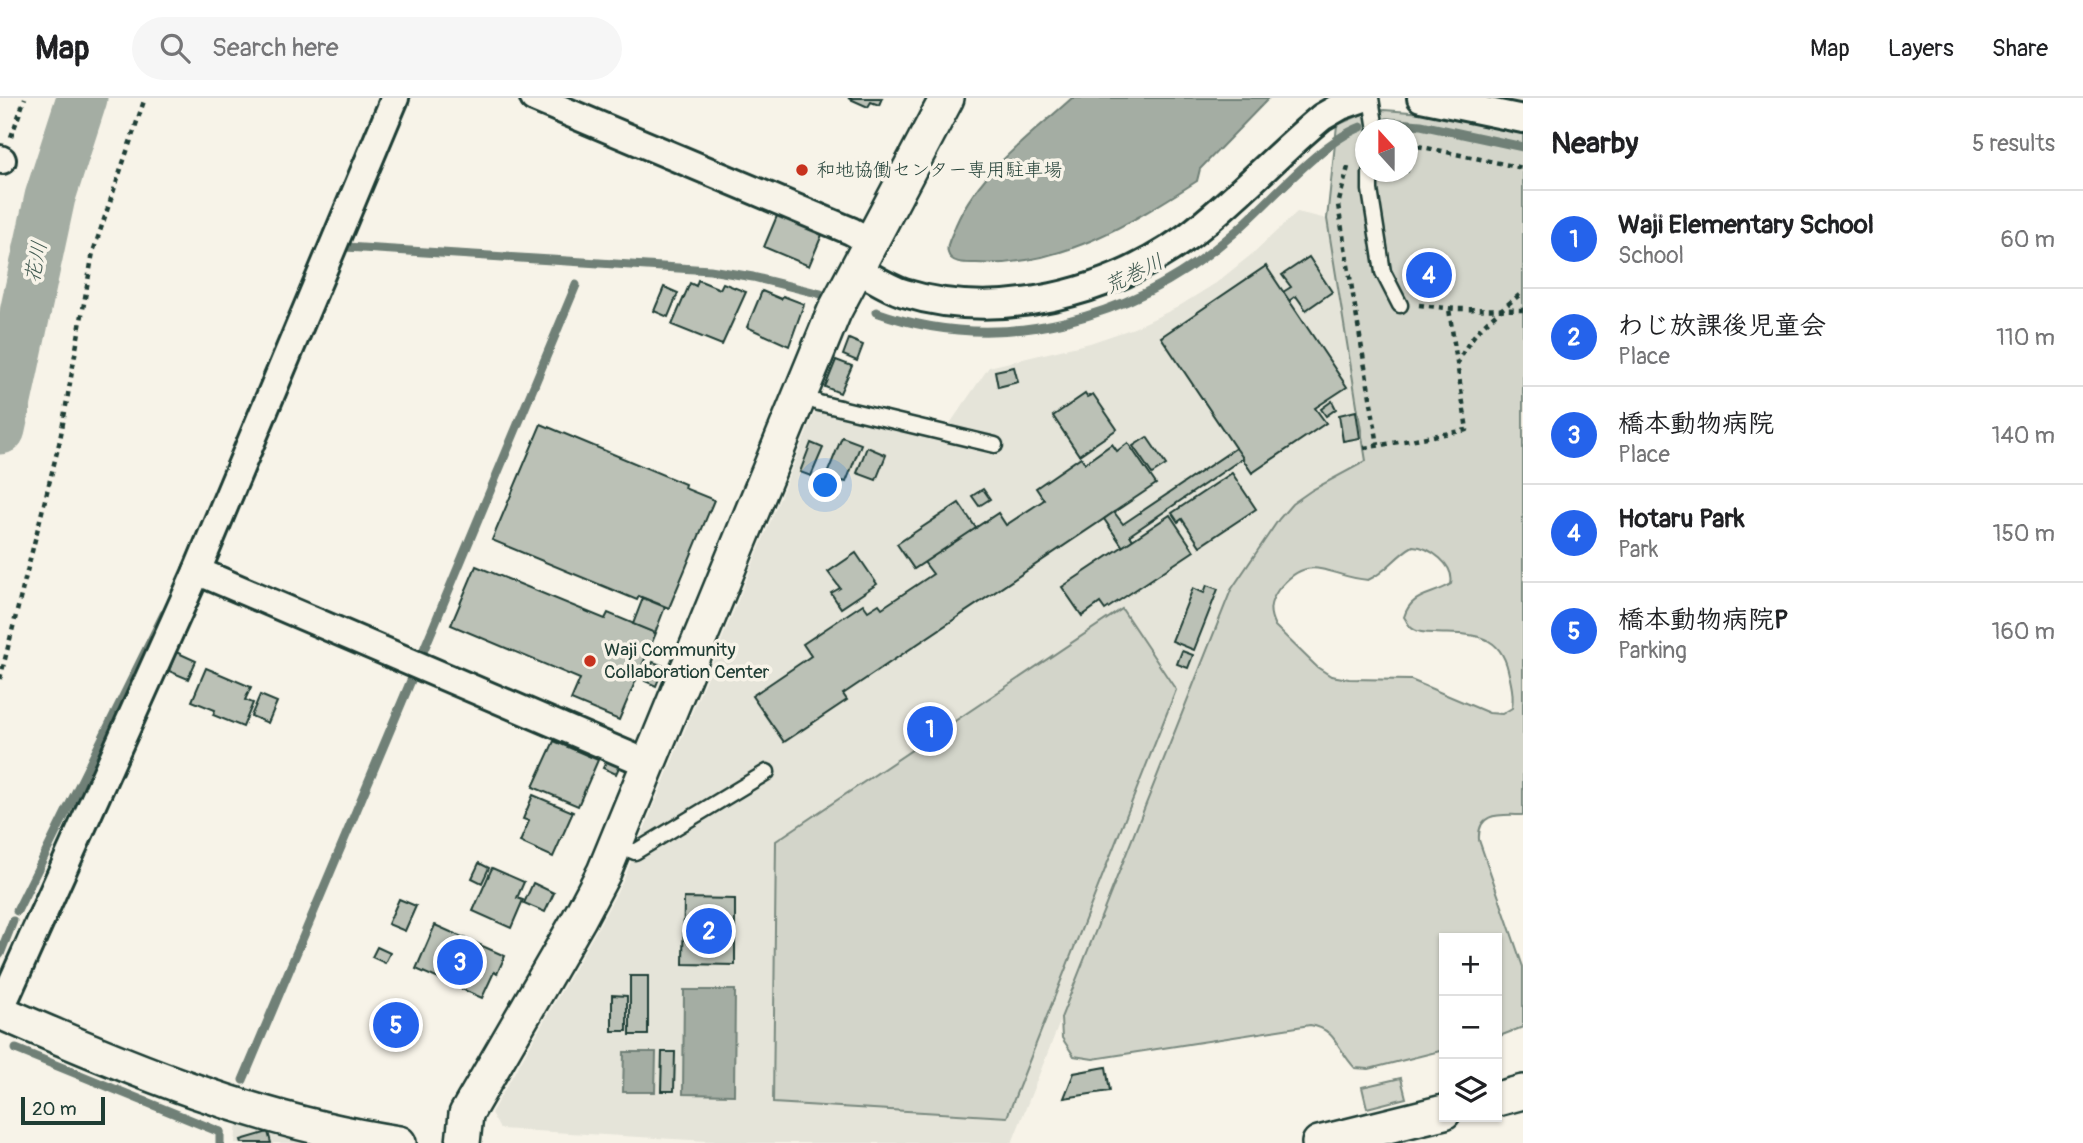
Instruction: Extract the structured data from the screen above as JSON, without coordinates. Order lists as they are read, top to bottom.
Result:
{
  "water": ["花川", "荒巻川"],
  "places": ["和地協働センター専用駐車場", "Waji Community Collaboration Center"],
  "scale_bar": "20 m",
  "north": "top",
  "page": {
    "header": "Map",
    "search": "Search here",
    "nav": ["Map", "Layers", "Share"],
    "heading": ["Nearby", "5 results"],
    "list": [
      {
        "mark": "1",
        "name": "Waji Elementary School",
        "note": "School",
        "value": "60 m"
      },
      {
        "mark": "2",
        "name": "わじ放課後児童会",
        "note": "Place",
        "value": "110 m"
      },
      {
        "mark": "3",
        "name": "橋本動物病院",
        "note": "Place",
        "value": "140 m"
      },
      {
        "mark": "4",
        "name": "Hotaru Park",
        "note": "Park",
        "value": "150 m"
      },
      {
        "mark": "5",
        "name": "橋本動物病院P",
        "note": "Parking",
        "value": "160 m"
      }
    ],
    "pins": [
      "4",
      "1",
      "2",
      "3",
      "5"
    ],
    "map_buttons": ["+", "−"],
    "scale": "20 m"
  }
}
